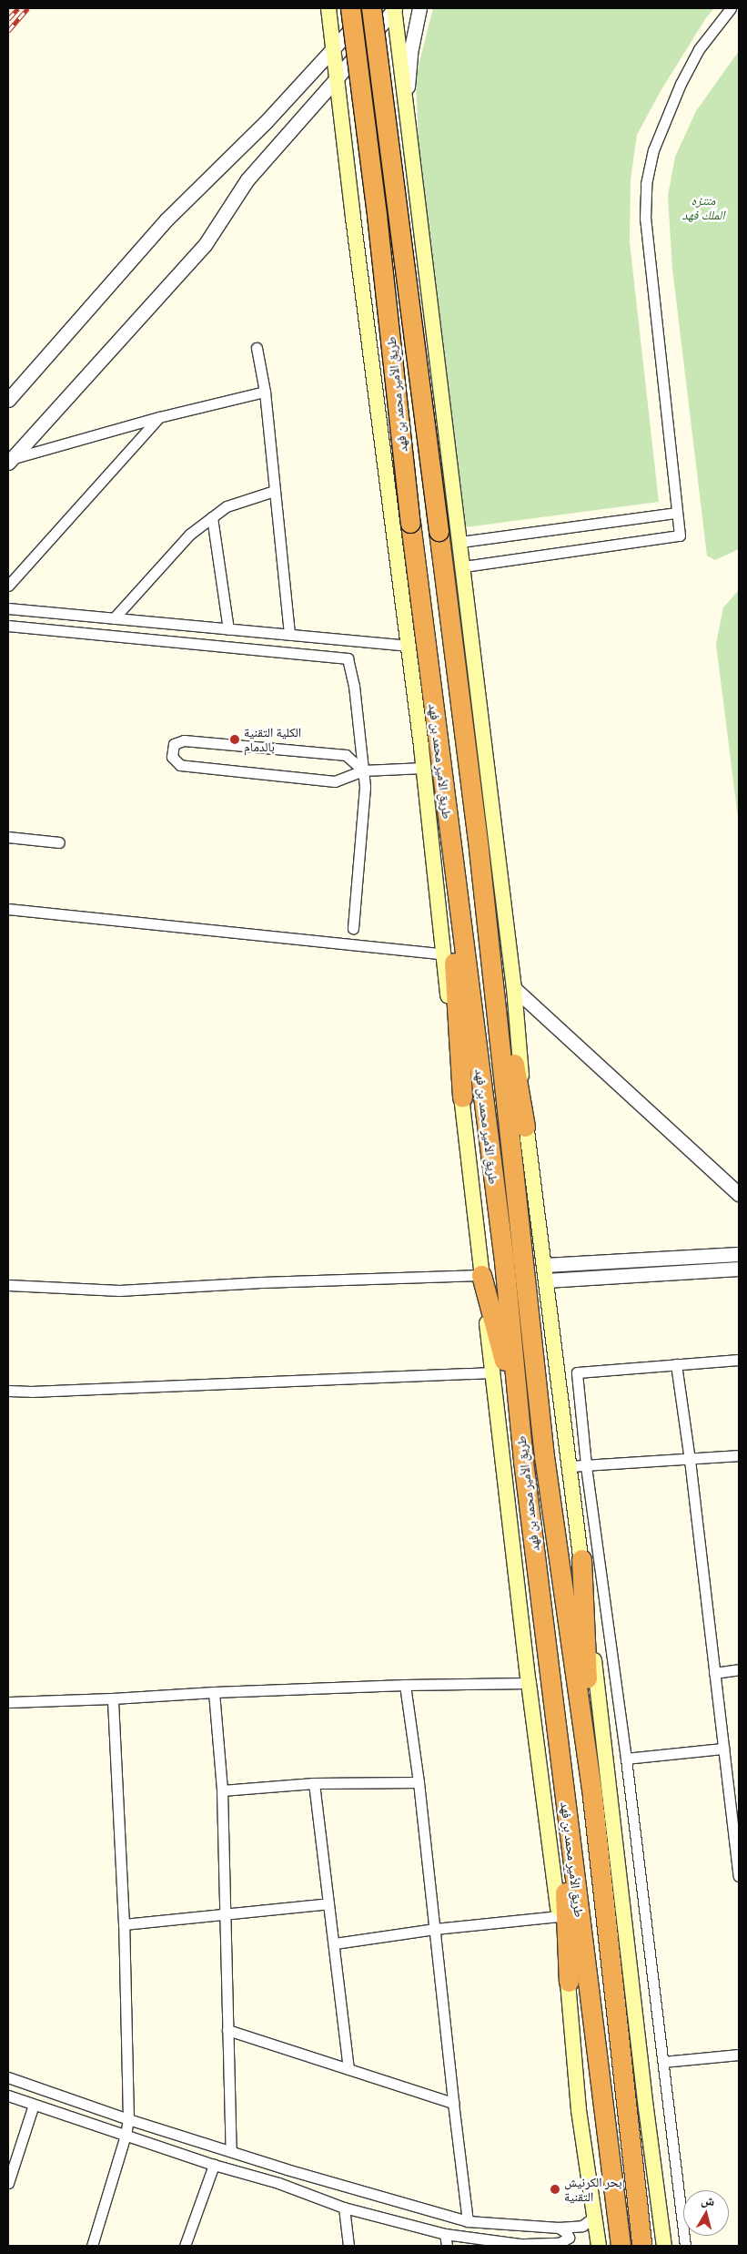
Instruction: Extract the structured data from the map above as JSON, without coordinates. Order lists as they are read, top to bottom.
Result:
{
  "streets": {
    "highway": ["طريق الأمير محمد بن فهد"]
  },
  "parks": ["منتزه الملك فهد"],
  "places": ["الكلية التقنية بالدمام", "بحر الكرنيش التقنية"],
  "north": "top"
}
